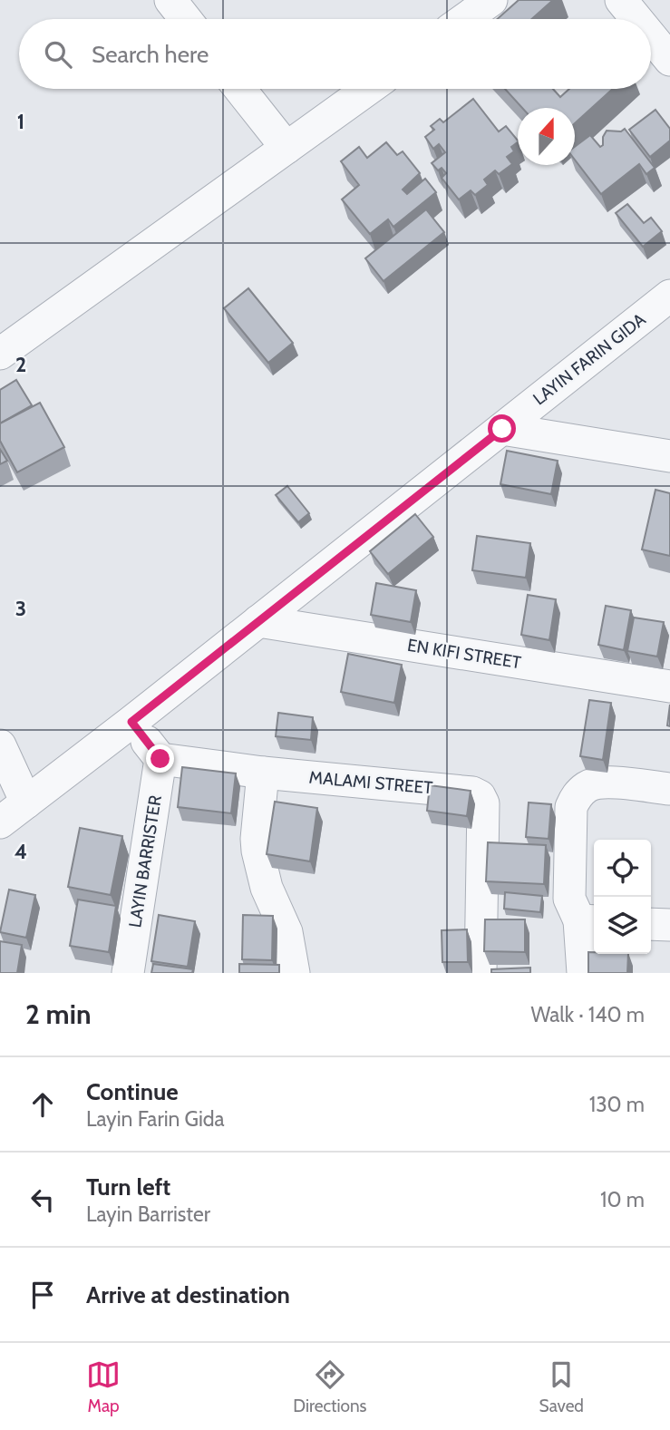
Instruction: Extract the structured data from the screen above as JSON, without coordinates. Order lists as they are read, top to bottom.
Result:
{
  "streets": {
    "street": [
      "LAYIN FARIN GIDA",
      "EN KIFI STREET",
      "MALAMI STREET",
      "LAYIN BARRISTER"
    ]
  },
  "crossings": [
    ["LAYIN FARIN GIDA", "EN KIFI STREET"],
    ["MALAMI STREET", "LAYIN BARRISTER"]
  ],
  "north": "top",
  "page": {
    "search": "Search here",
    "heading": ["2 min", "Walk · 140 m"],
    "list": [
      ["Continue", "Layin Farin Gida", "130 m"],
      ["Turn left", "Layin Barrister", "10 m"],
      "Arrive at destination"
    ],
    "nav": ["Map", "Directions", "Saved"]
  },
  "grid": {
    "rows": [
      "1",
      "2",
      "3",
      "4"
    ]
  }
}
